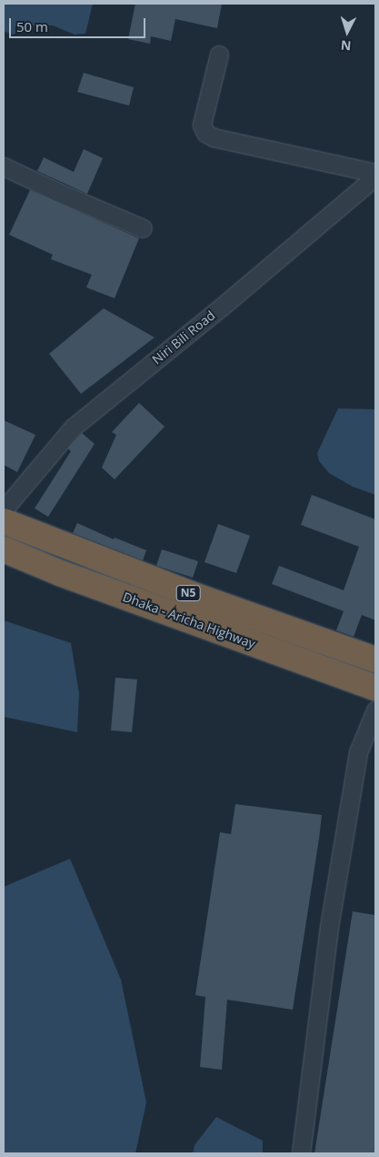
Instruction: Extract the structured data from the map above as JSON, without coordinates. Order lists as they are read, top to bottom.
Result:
{
  "streets": {
    "highway": ["N5", "Dhaka - Aricha Highway"],
    "street": ["Niri Bili Road"]
  },
  "scale_bar": "50 m",
  "north": "bottom"
}
